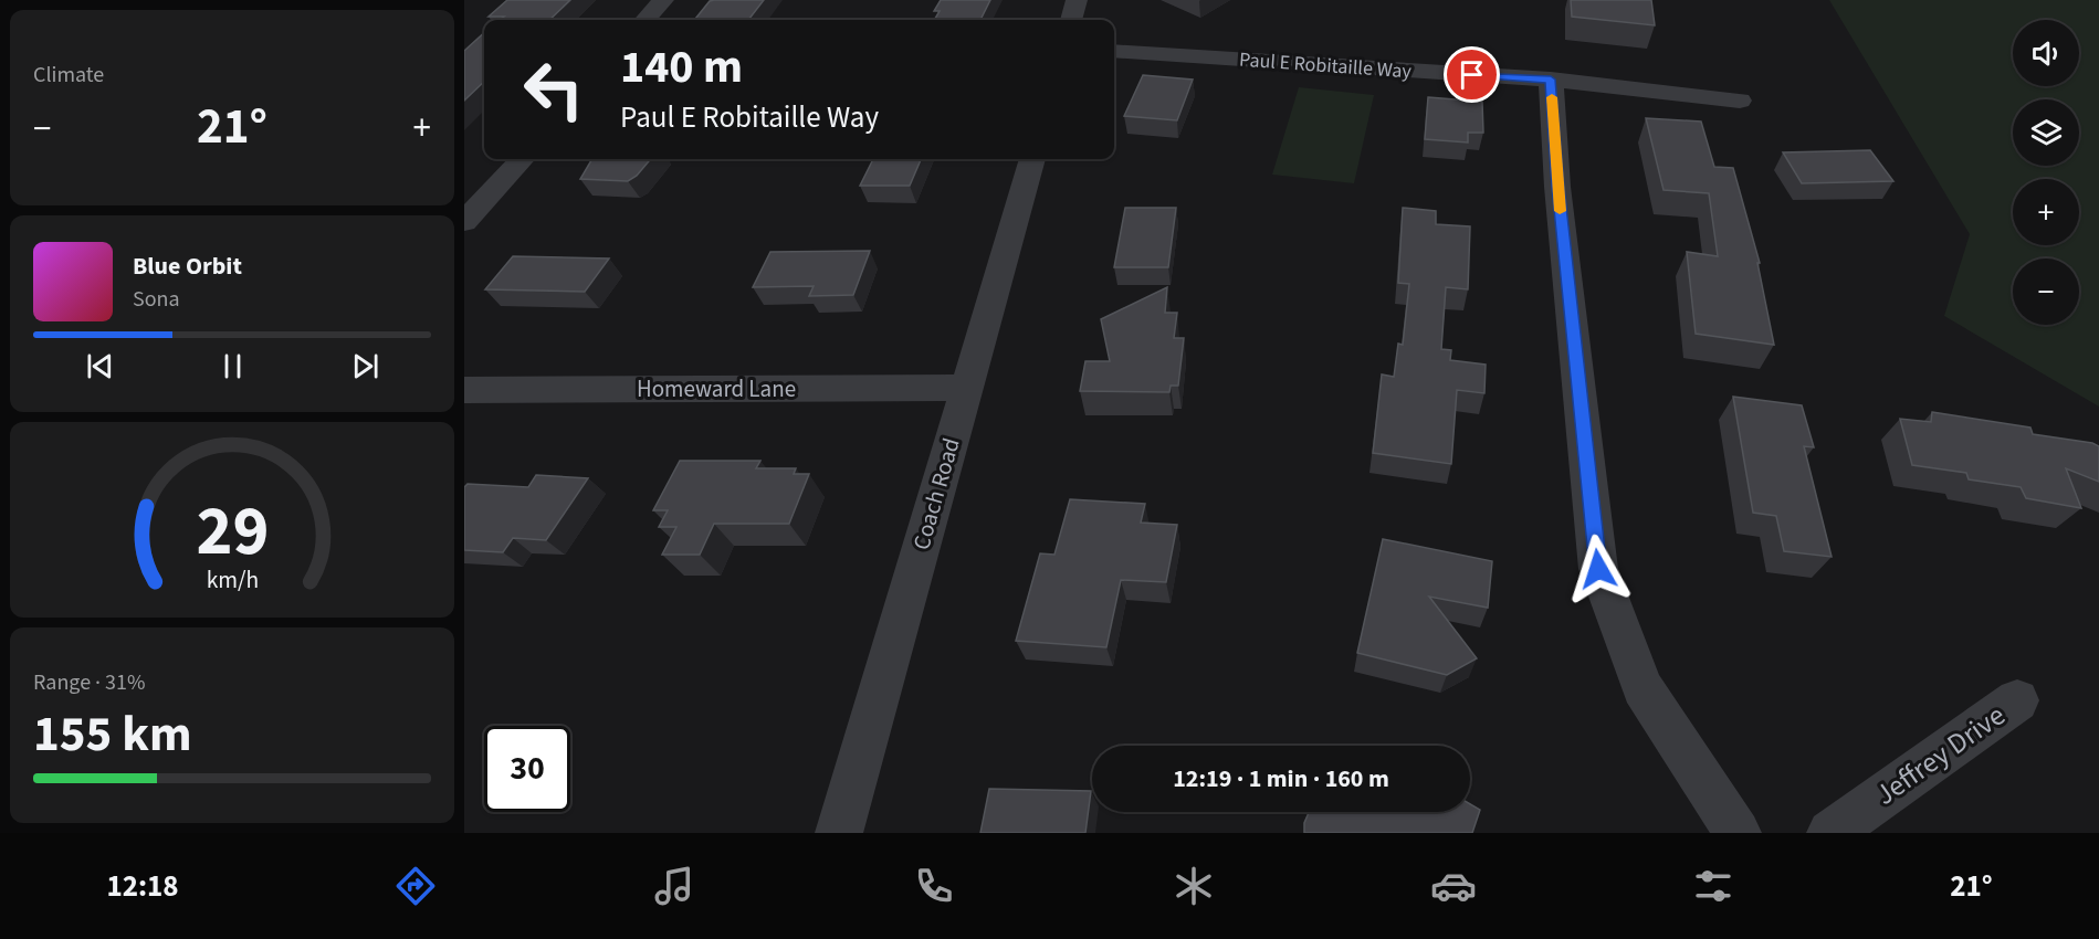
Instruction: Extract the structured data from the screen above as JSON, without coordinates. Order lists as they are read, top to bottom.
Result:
{
  "streets": {
    "street": [
      "Paul E Robitaille Way",
      "Homeward Lane",
      "Coach Road",
      "Jeffrey Drive"
    ]
  },
  "crossings": [
    ["Homeward Lane", "Coach Road"]
  ],
  "page": {
    "tile": [
      "Climate",
      ["Range · 31%", "155 km"]
    ],
    "map_buttons": ["+", "−"],
    "turn": ["140 m", "Paul E Robitaille Way"],
    "heat": ["−", "21°", "+"],
    "song": ["Blue Orbit", "Sona"],
    "limit": "30",
    "trip": "12:19 · 1 min · 160 m",
    "tabs": ["12:18", "21°"],
    "gauge": ["29", "km/h"]
  }
}
